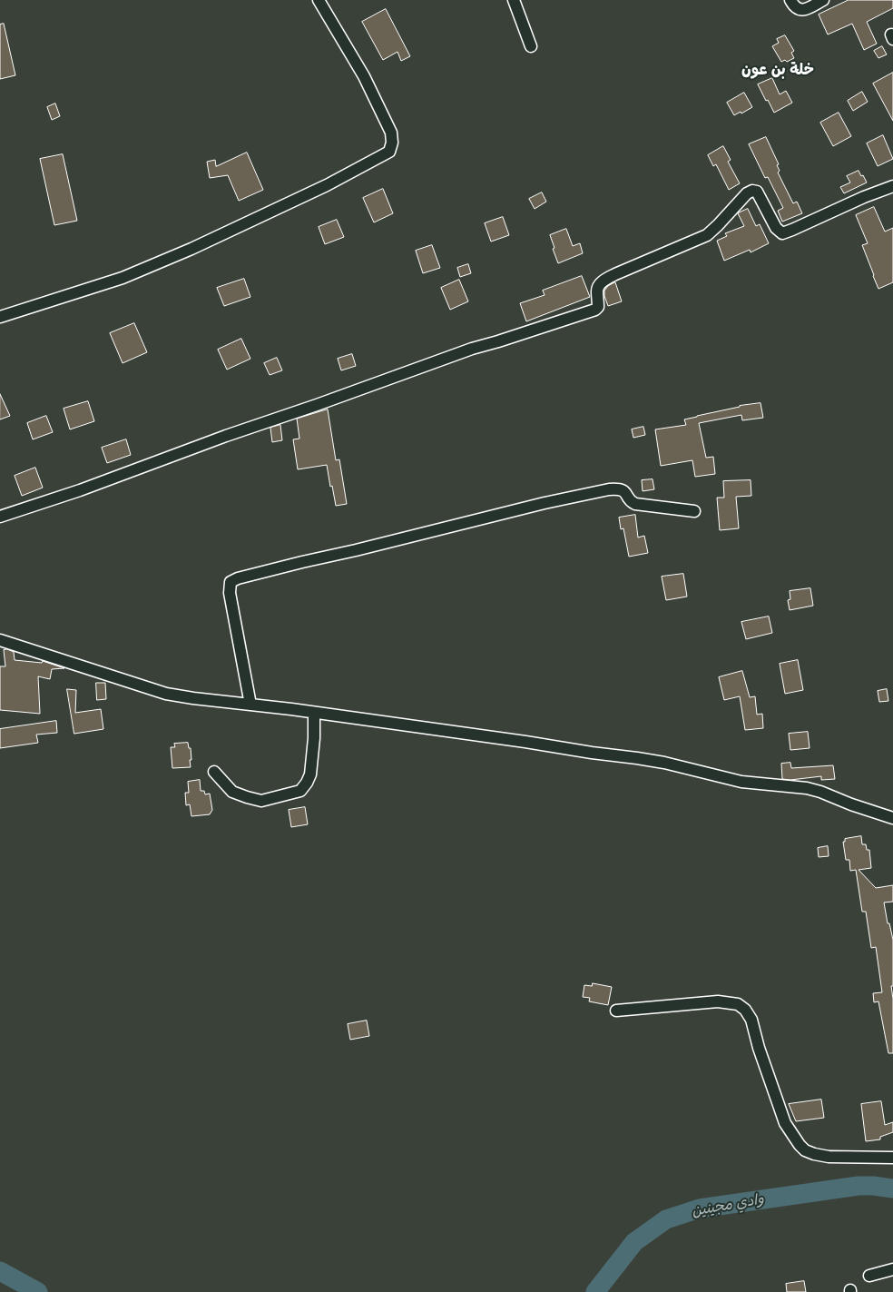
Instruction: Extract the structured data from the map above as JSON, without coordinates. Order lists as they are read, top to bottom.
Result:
{
  "districts": ["خلة بن عون"],
  "water": ["وادي مجينين"]
}
